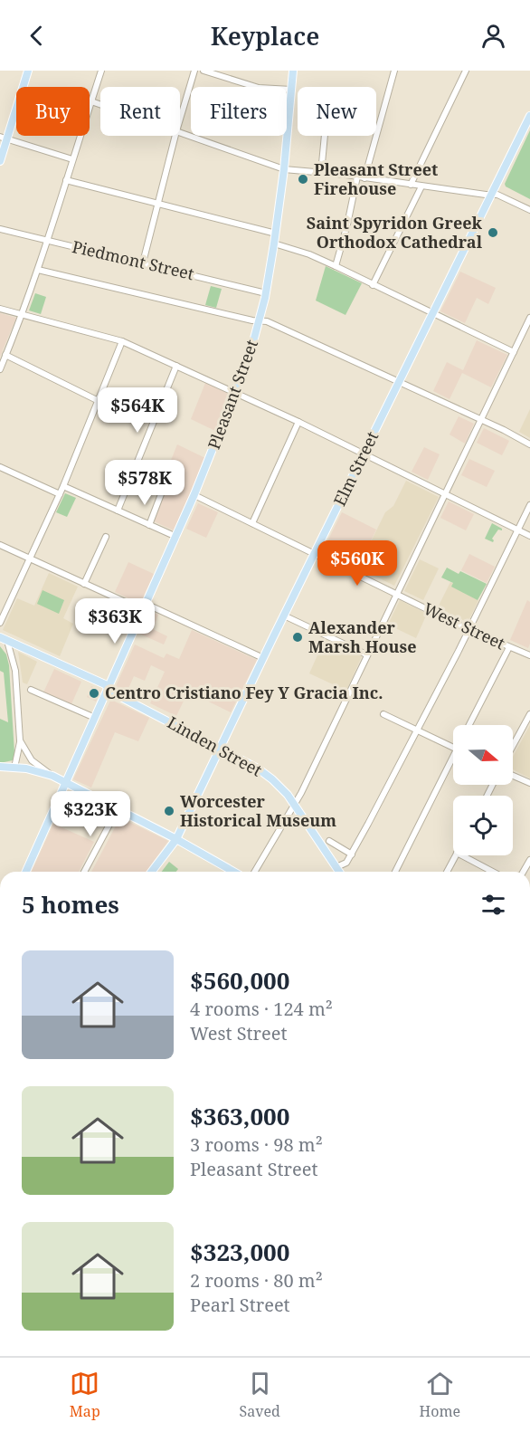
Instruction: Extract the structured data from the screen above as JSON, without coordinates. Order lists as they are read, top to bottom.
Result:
{
  "streets": {
    "main road": ["Pleasant Street", "Elm Street", "Linden Street"],
    "street": ["Piedmont Street", "West Street"]
  },
  "crossings": [
    ["Piedmont Street", "Pleasant Street"],
    ["Pleasant Street", "West Street"],
    ["Pleasant Street", "Linden Street"],
    ["Elm Street", "West Street"],
    ["Elm Street", "Linden Street"]
  ],
  "places": [
    "Pleasant Street Firehouse",
    "Saint Spyridon Greek Orthodox Cathedral",
    "Alexander Marsh House",
    "Centro Cristiano Fey Y Gracia Inc.",
    "Worcester Historical Museum"
  ],
  "north": "right",
  "page": {
    "header": "Keyplace",
    "chip": [
      "Buy",
      "Rent",
      "Filters",
      "New"
    ],
    "price": [
      "$564K",
      "$578K",
      "$560K",
      "$363K",
      "$323K"
    ],
    "heading": "5 homes",
    "list": [
      {
        "name": "$560,000",
        "note": "4 rooms · 124 m² · West Street"
      },
      {
        "name": "$363,000",
        "note": "3 rooms · 98 m² · Pleasant Street"
      },
      {
        "name": "$323,000",
        "note": "2 rooms · 80 m² · Pearl Street"
      }
    ],
    "tabs": ["Map", "Saved", "Home"]
  }
}
